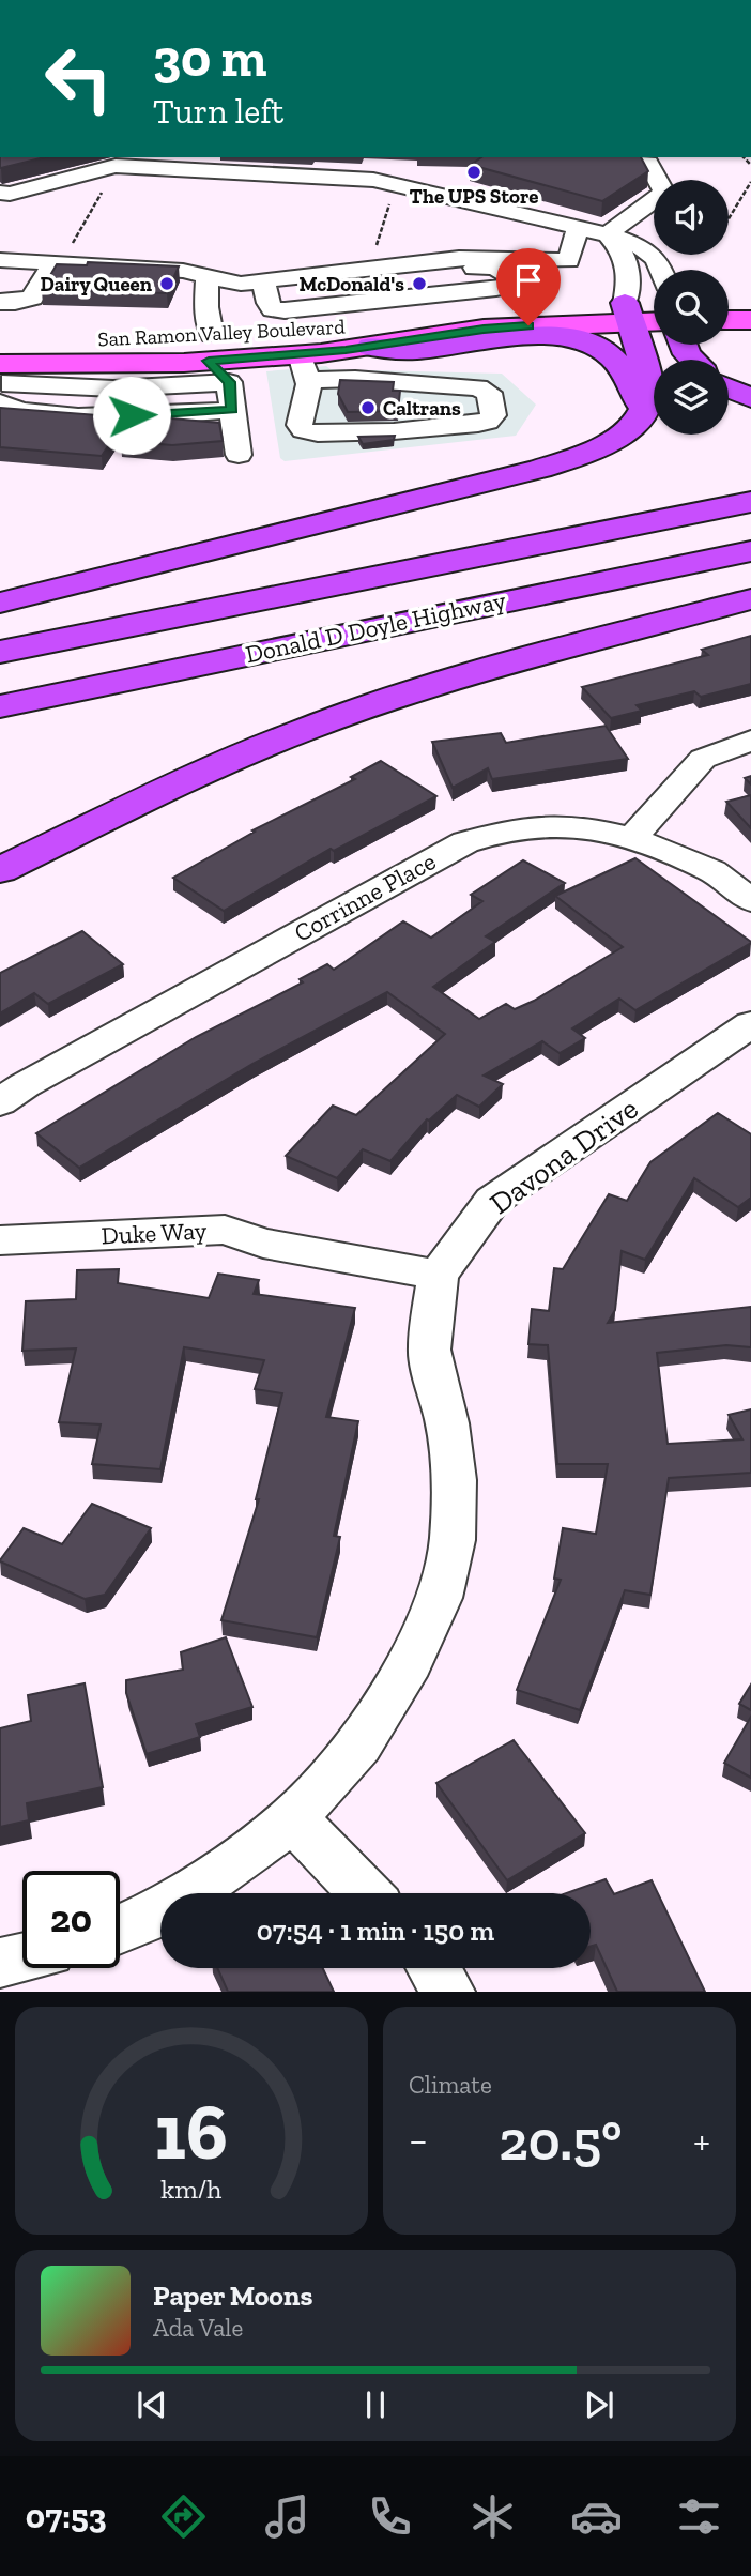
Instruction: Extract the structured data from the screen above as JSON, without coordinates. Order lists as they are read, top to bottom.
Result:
{
  "streets": {
    "highway": ["Donald D Doyle Highway"],
    "main road": ["San Ramon Valley Boulevard"],
    "street": ["Corrinne Place", "Davona Drive", "Duke Way"]
  },
  "crossings": [
    ["Davona Drive", "Duke Way"]
  ],
  "places": [
    "The UPS Store",
    "Dairy Queen",
    "McDonald's",
    "Caltrans"
  ],
  "page": {
    "turn": ["30 m", "Turn left"],
    "limit": "20",
    "trip": "07:54 · 1 min · 150 m",
    "tile": "Climate",
    "heat": ["−", "20.5°", "+"],
    "song": ["Paper Moons", "Ada Vale"],
    "tabs": "07:53",
    "gauge": ["16", "km/h"]
  }
}
